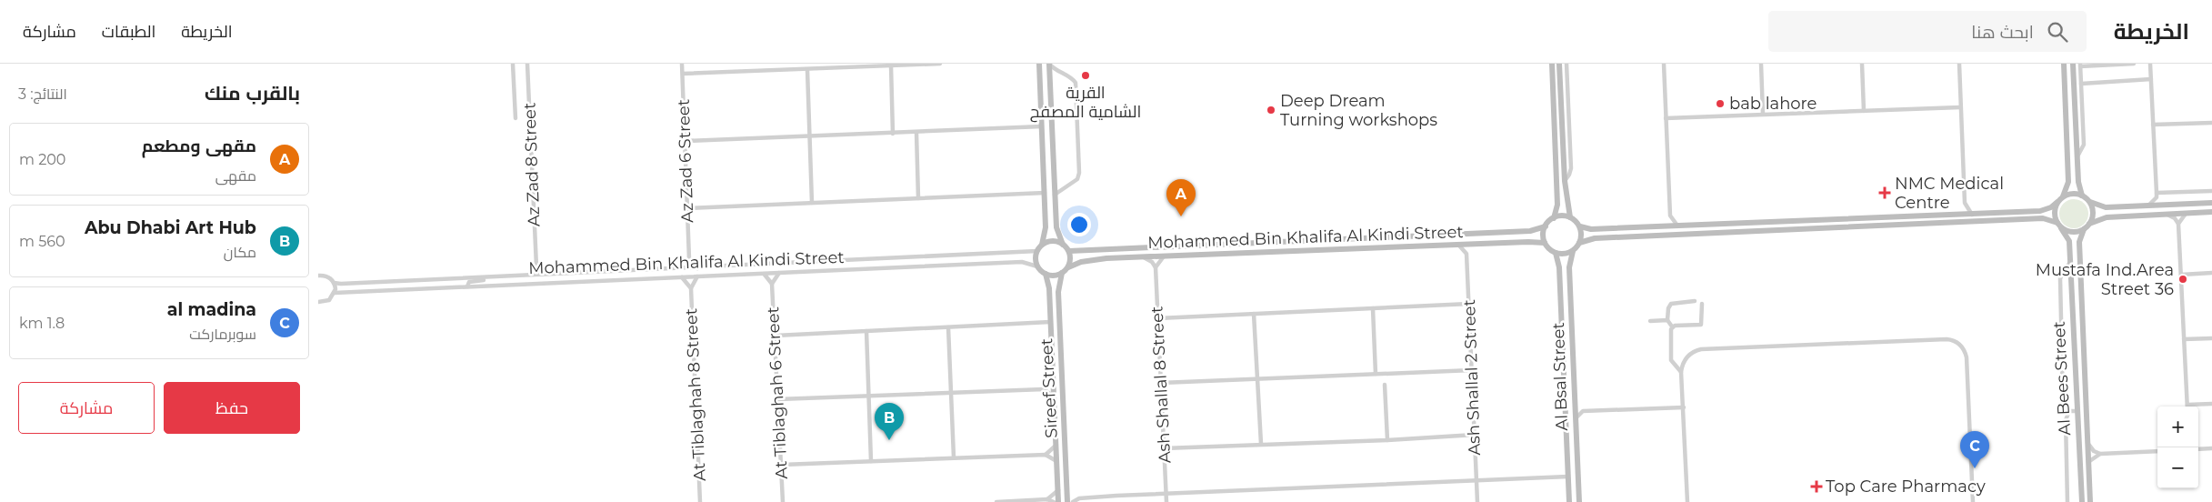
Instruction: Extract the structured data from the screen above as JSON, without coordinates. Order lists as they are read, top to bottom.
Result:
{
  "streets": {
    "main road": [
      "Mohammed Bin Khalifa Al Kindi Street",
      "Al Bsal Street",
      "Al Bees Street",
      "Sireef Street"
    ],
    "street": [
      "Az Zad 6 Street",
      "Az Zad 8 Street",
      "Ash Shallal 2 Street",
      "Ash Shallal 8 Street",
      "At Tiblaghah 6 Street",
      "At Tiblaghah 8 Street"
    ]
  },
  "crossings": [
    ["Mohammed Bin Khalifa Al Kindi Street", "Al Bsal Street"],
    ["Mohammed Bin Khalifa Al Kindi Street", "Sireef Street"],
    ["Mohammed Bin Khalifa Al Kindi Street", "At Tiblaghah 6 Street"],
    ["Mohammed Bin Khalifa Al Kindi Street", "At Tiblaghah 8 Street"]
  ],
  "places": {
    "other": [
      "القرية الشامية المصفح",
      "bab lahore",
      "Deep Dream Turning workshops",
      "Mustafa Ind.Area Street 36"
    ],
    "health": ["NMC Medical Centre", "Top Care Pharmacy"]
  },
  "page": {
    "header": "الخريطة",
    "search": "ابحث هنا",
    "nav": ["الخريطة", "الطبقات", "مشاركة"],
    "heading": ["بالقرب منك", "النتائج: 3"],
    "list": [
      {
        "mark": "A",
        "name": "مقهى ومطعم",
        "note": "مقهى",
        "value": "200 m"
      },
      {
        "mark": "B",
        "name": "Abu Dhabi Art Hub",
        "note": "مكان",
        "value": "560 m"
      },
      {
        "mark": "C",
        "name": "al madina",
        "note": "سوبرماركت",
        "value": "1.8 km"
      }
    ],
    "pins": ["A", "B", "C"],
    "buttons": ["حفظ", "مشاركة"],
    "map_buttons": ["+", "−"]
  }
}
